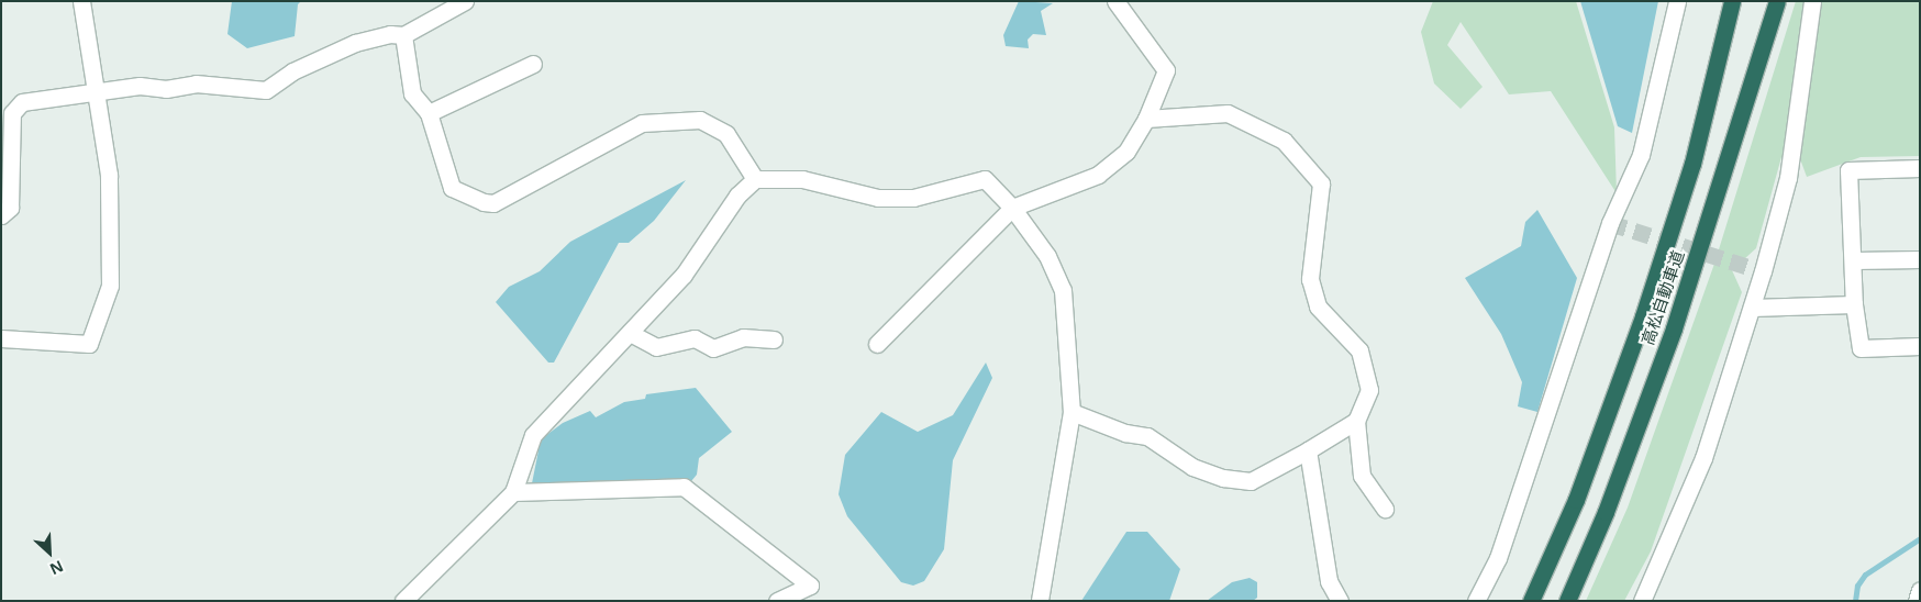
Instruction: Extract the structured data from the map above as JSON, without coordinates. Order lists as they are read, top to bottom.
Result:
{
  "streets": {
    "highway": ["高松自動車道"]
  },
  "north": "bottom right"
}
